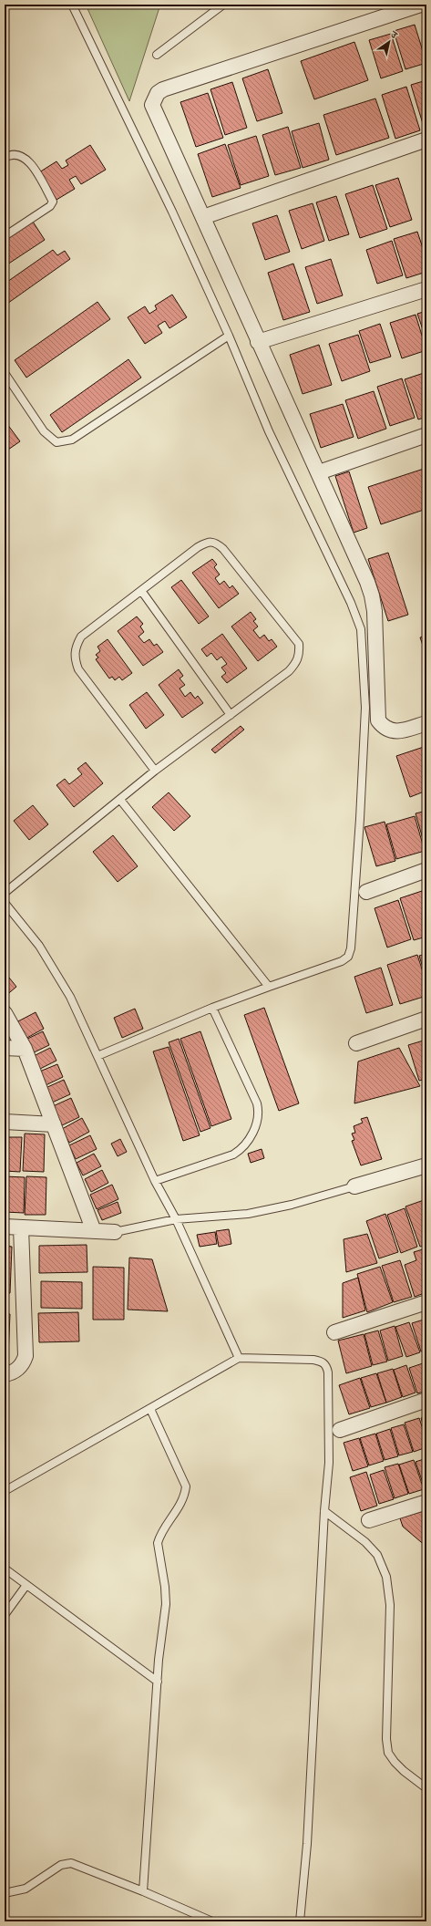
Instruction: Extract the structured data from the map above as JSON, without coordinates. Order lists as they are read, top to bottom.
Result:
{
  "north": "top right"
}
